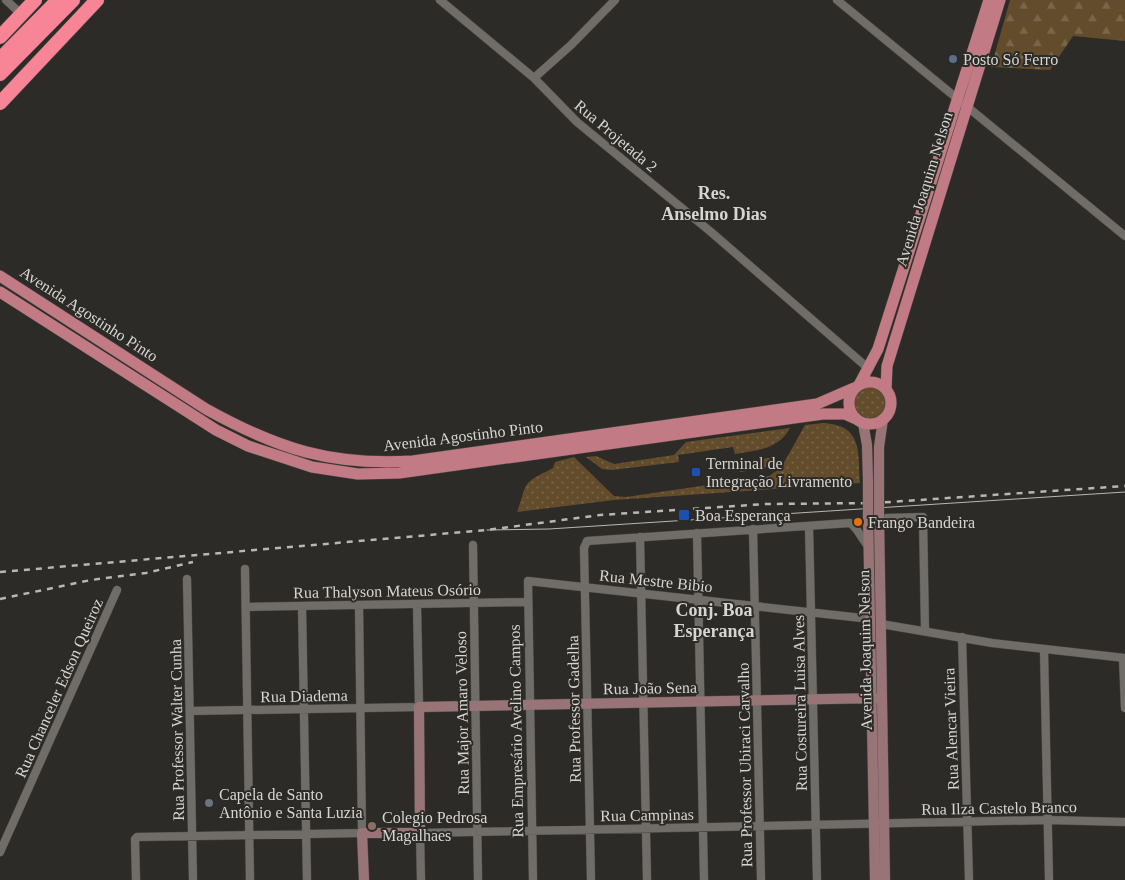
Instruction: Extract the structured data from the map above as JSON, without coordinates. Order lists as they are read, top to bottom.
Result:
{
  "streets": {
    "main road": ["Avenida Joaquim Nelson", "Avenida Agostinho Pinto", "Rua João Sena"],
    "street": [
      "Rua Projetada 2",
      "Rua Mestre Bibio",
      "Rua Thalyson Mateus Osório",
      "Rua Chanceler Edson Queiroz",
      "Rua Diadema",
      "Rua Costureira Luisa Alves",
      "Rua Professor Gadelha",
      "Rua Major Amaro Veloso",
      "Rua Alencar Vieira",
      "Rua Professor Walter Cunha",
      "Rua Empresário Avelino Campos",
      "Rua Professor Ubiraci Carvalho",
      "Rua Ilza Castelo Branco",
      "Rua Campinas"
    ]
  },
  "crossings": [
    ["Rua Projetada 2", "Avenida Joaquim Nelson"],
    ["Avenida Joaquim Nelson", "Avenida Agostinho Pinto"],
    ["Avenida Joaquim Nelson", "Rua Mestre Bibio"],
    ["Avenida Joaquim Nelson", "Rua João Sena"],
    ["Avenida Joaquim Nelson", "Rua Ilza Castelo Branco"],
    ["Avenida Joaquim Nelson", "Rua Campinas"],
    ["Rua Mestre Bibio", "Rua Costureira Luisa Alves"],
    ["Rua Mestre Bibio", "Rua Professor Gadelha"],
    ["Rua Mestre Bibio", "Rua Empresário Avelino Campos"],
    ["Rua Mestre Bibio", "Rua Professor Ubiraci Carvalho"],
    ["Rua Thalyson Mateus Osório", "Rua Major Amaro Veloso"],
    ["Rua Thalyson Mateus Osório", "Rua Empresário Avelino Campos"],
    ["Rua João Sena", "Rua Diadema"],
    ["Rua João Sena", "Rua Costureira Luisa Alves"],
    ["Rua João Sena", "Rua Professor Gadelha"],
    ["Rua João Sena", "Rua Major Amaro Veloso"],
    ["Rua João Sena", "Rua Empresário Avelino Campos"],
    ["Rua João Sena", "Rua Professor Ubiraci Carvalho"],
    ["Rua Diadema", "Rua Professor Walter Cunha"],
    ["Rua Costureira Luisa Alves", "Rua Campinas"],
    ["Rua Professor Gadelha", "Rua Campinas"],
    ["Rua Major Amaro Veloso", "Rua Campinas"],
    ["Rua Alencar Vieira", "Rua Ilza Castelo Branco"],
    ["Rua Empresário Avelino Campos", "Rua Campinas"],
    ["Rua Professor Ubiraci Carvalho", "Rua Campinas"],
    ["Rua Ilza Castelo Branco", "Rua Campinas"]
  ],
  "districts": ["Res. Anselmo Dias", "Conj. Boa Esperança"],
  "places": {
    "other": [
      "Posto Só Ferro",
      "Frango Bandeira",
      "Capela de Santo Antônio e Santa Luzia",
      "Colegio Pedrosa Magalhaes"
    ],
    "transit": ["Terminal de Integração Livramento", "Boa Esperança"]
  }
}
